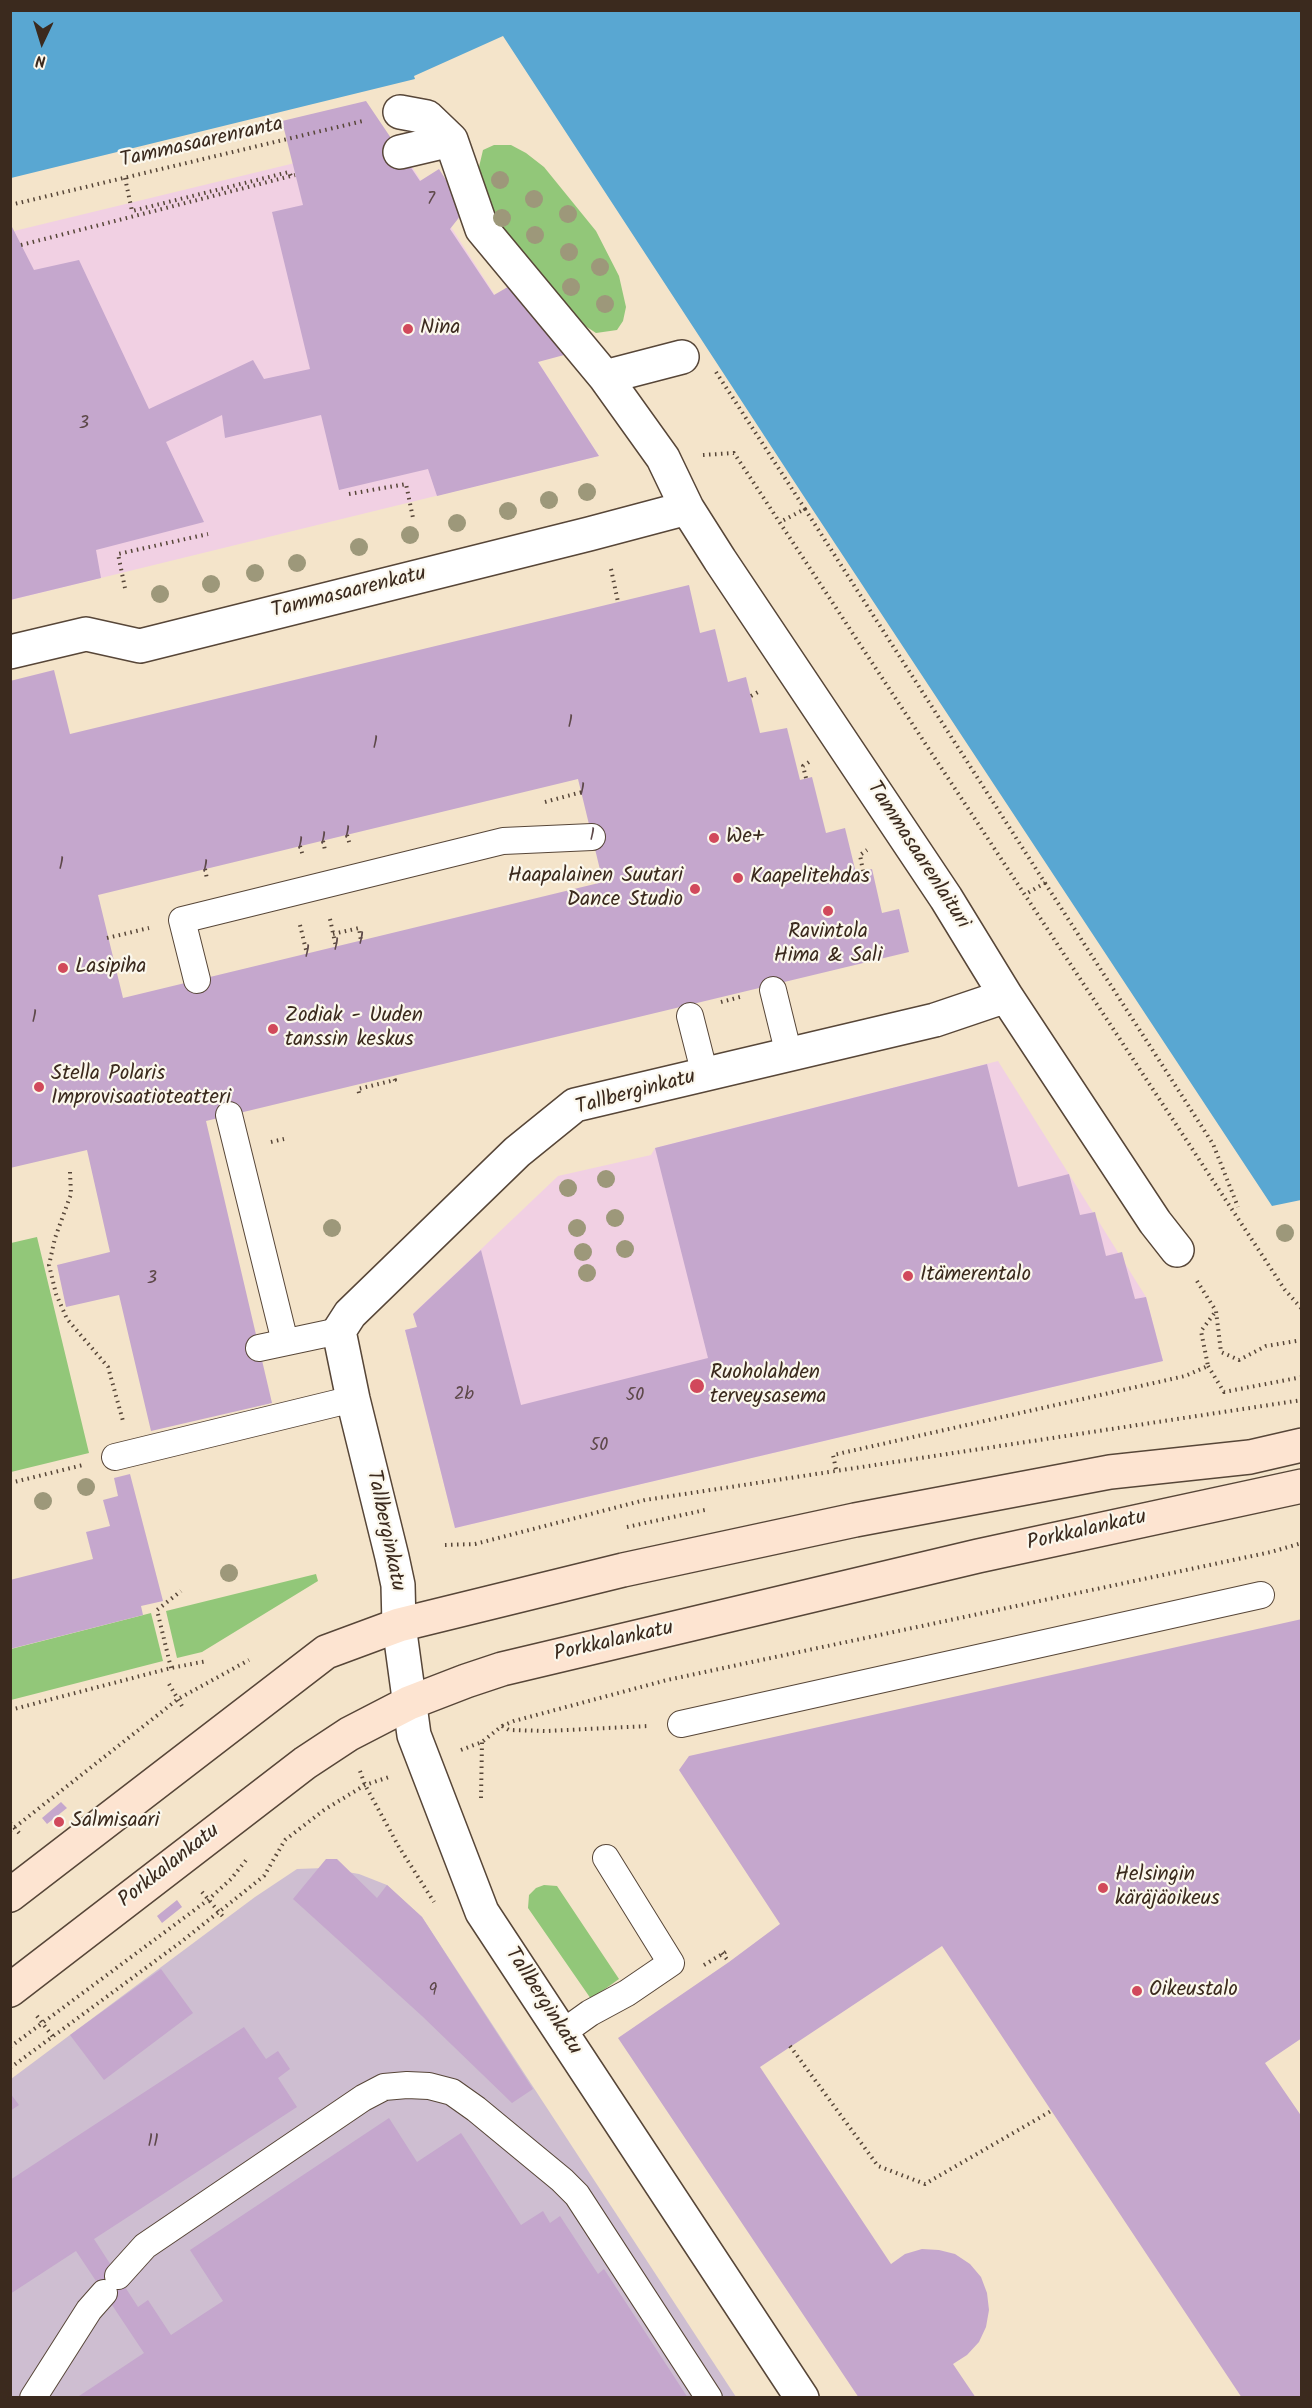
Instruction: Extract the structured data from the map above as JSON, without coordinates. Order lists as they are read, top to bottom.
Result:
{
  "streets": {
    "main road": ["Porkkalankatu"],
    "street": ["Tammasaarenkatu", "Tammasaarenlaituri", "Tallberginkatu"],
    "path": ["Tammasaarenranta"]
  },
  "crossings": [
    ["Tammasaarenkatu", "Tammasaarenlaituri"],
    ["Tammasaarenlaituri", "Tallberginkatu"],
    ["Tallberginkatu", "Porkkalankatu"]
  ],
  "places": [
    "Nina",
    "We+",
    "Kaapelitehdas",
    "Haapalainen Suutari Dance Studio",
    "Ravintola Hima & Sali",
    "Lasipiha",
    "Zodiak - Uuden tanssin keskus",
    "Stella Polaris Improvisaatioteatteri",
    "Itämerentalo",
    "Ruoholahden terveysasema",
    "Salmisaari",
    "Helsingin käräjäoikeus",
    "Oikeustalo"
  ],
  "house_numbers": [
    "7",
    "3",
    "1",
    "1",
    "1",
    "1",
    "1",
    "1",
    "1",
    "1",
    "1",
    "1",
    "1",
    "1",
    "1",
    "3",
    "2b",
    "50",
    "50",
    "9",
    "11"
  ],
  "north": "bottom"
}
